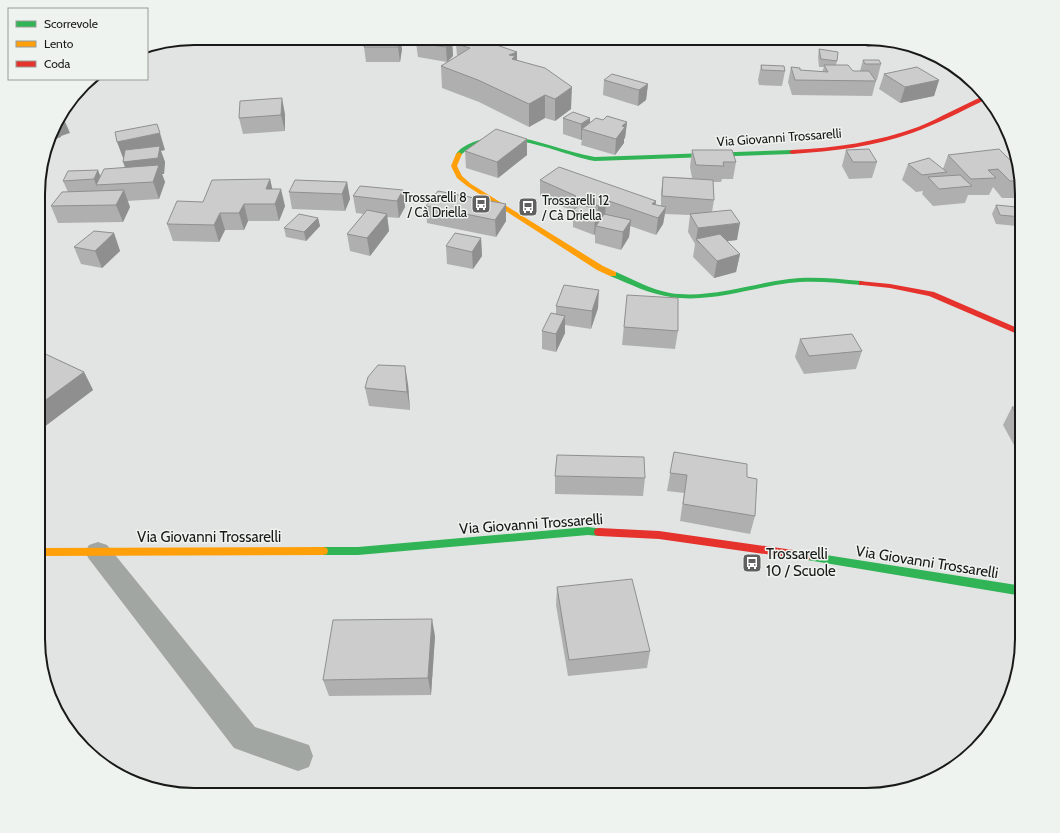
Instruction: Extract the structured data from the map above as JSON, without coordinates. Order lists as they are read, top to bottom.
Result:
{
  "streets": {
    "street": ["Via Giovanni Trossarelli"]
  },
  "places": {
    "bus stop": ["Trossarelli 8 / Cà Driella", "Trossarelli 12 / Cà Driella", "Trossarelli 10 / Scuole"]
  },
  "legend": ["Scorrevole", "Lento", "Coda"]
}
